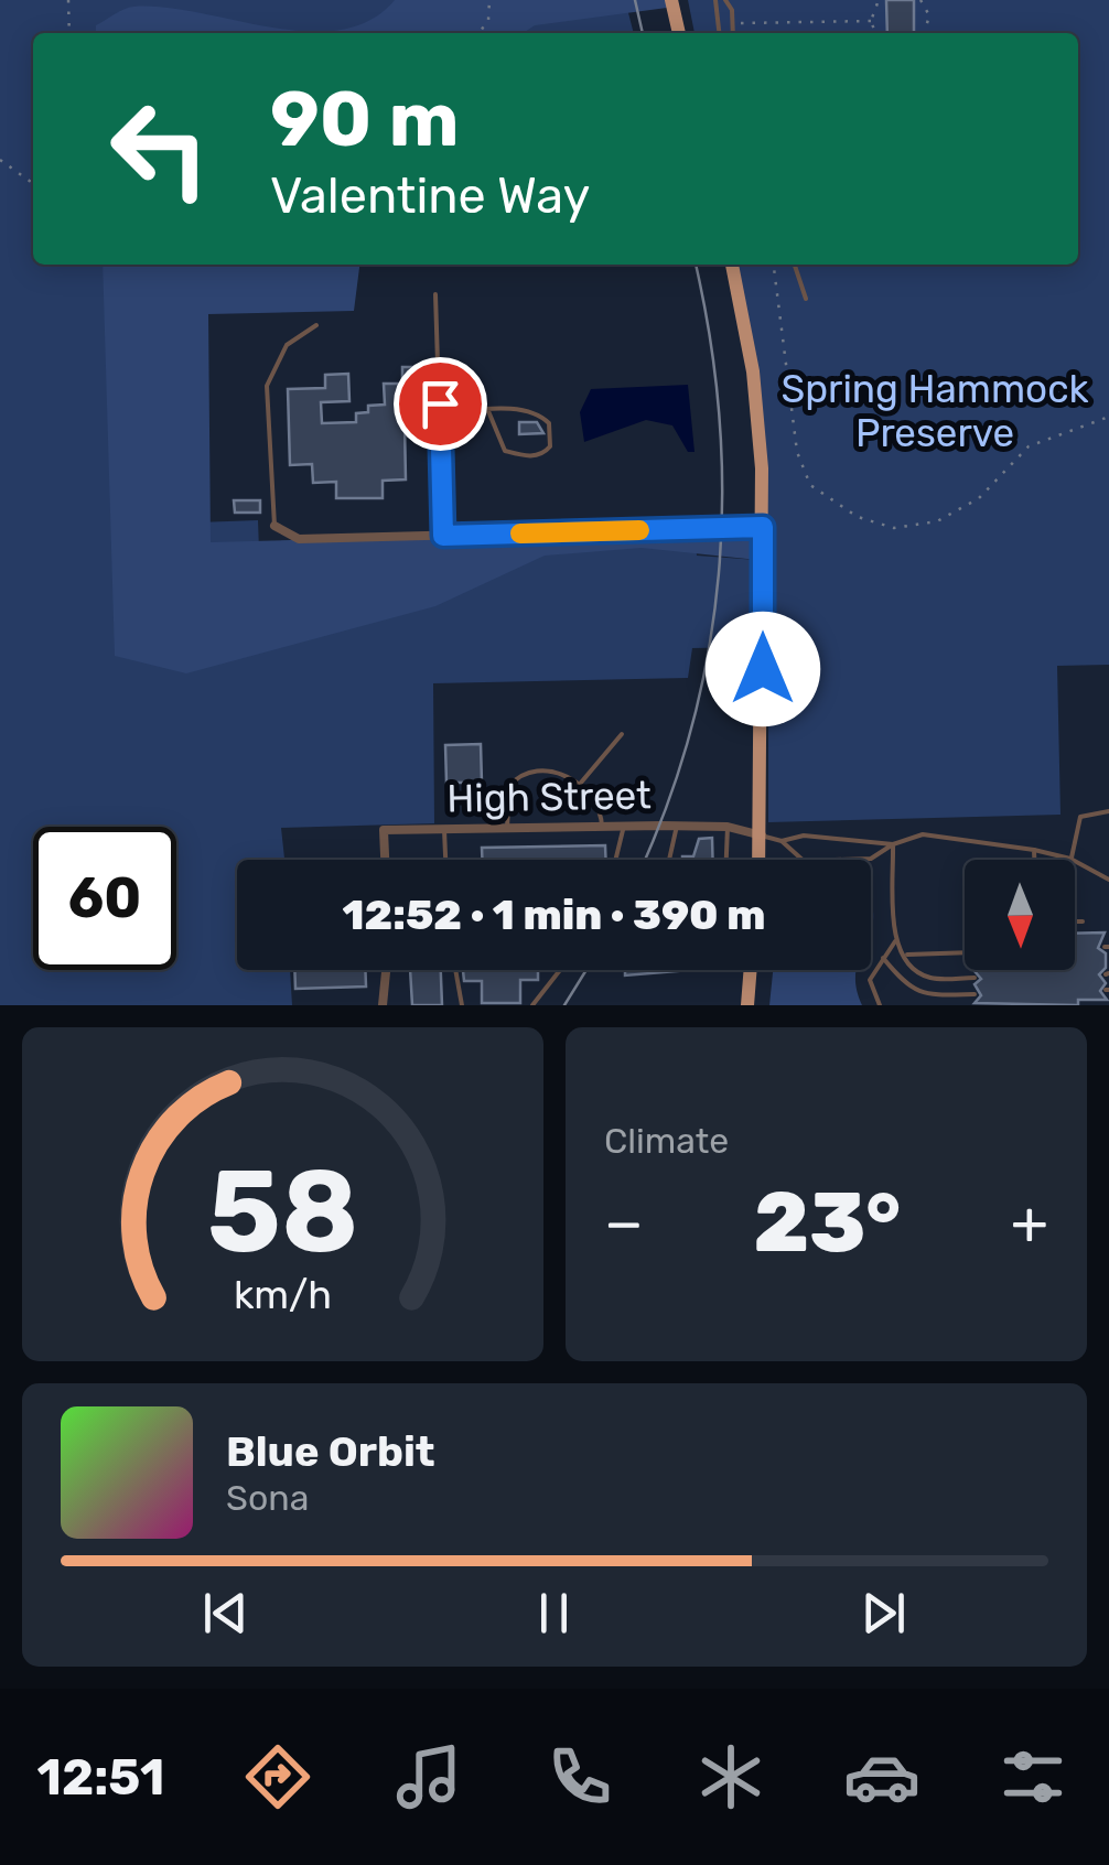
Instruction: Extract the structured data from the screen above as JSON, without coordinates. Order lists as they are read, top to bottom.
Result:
{
  "streets": {
    "street": ["High Street"]
  },
  "parks": ["Spring Hammock Preserve"],
  "north": "bottom",
  "page": {
    "turn": ["90 m", "Valentine Way"],
    "limit": "60",
    "trip": "12:52 · 1 min · 390 m",
    "tile": "Climate",
    "heat": ["−", "23°", "+"],
    "song": ["Blue Orbit", "Sona"],
    "tabs": "12:51",
    "gauge": ["58", "km/h"]
  }
}
